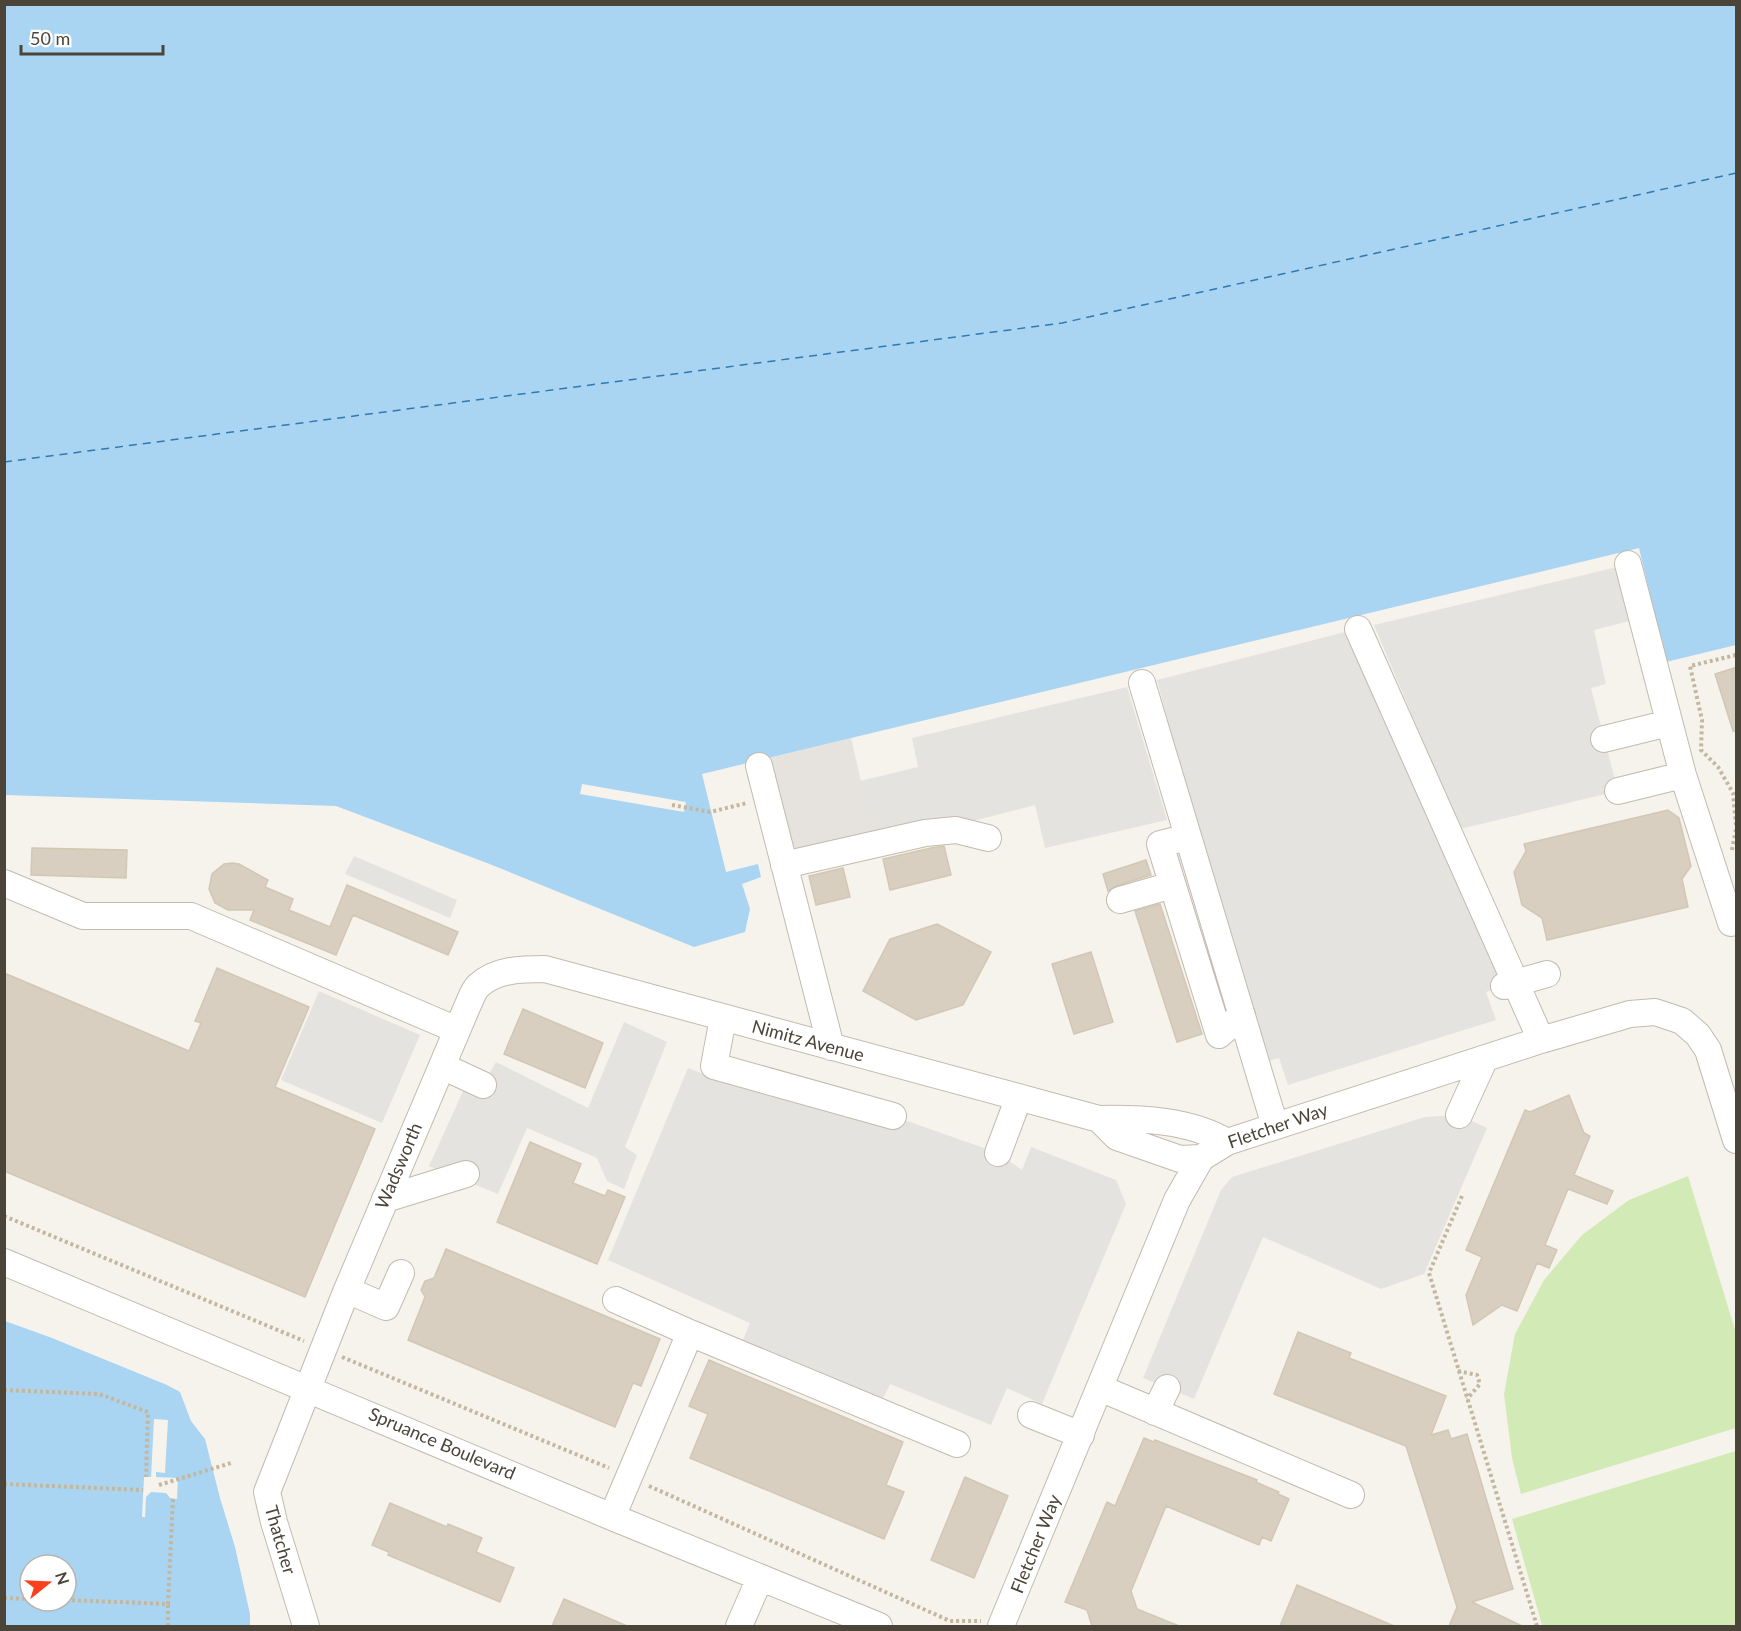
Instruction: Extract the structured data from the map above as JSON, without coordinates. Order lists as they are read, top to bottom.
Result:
{
  "streets": {
    "street": [
      "Nimitz Avenue",
      "Fletcher Way",
      "Wadsworth",
      "Spruance Boulevard",
      "Thatcher"
    ]
  },
  "crossings": [
    ["Nimitz Avenue", "Fletcher Way"],
    ["Nimitz Avenue", "Wadsworth"],
    ["Wadsworth", "Spruance Boulevard"],
    ["Wadsworth", "Thatcher"],
    ["Spruance Boulevard", "Thatcher"]
  ],
  "scale_bar": "50 m",
  "north": "right"
}
